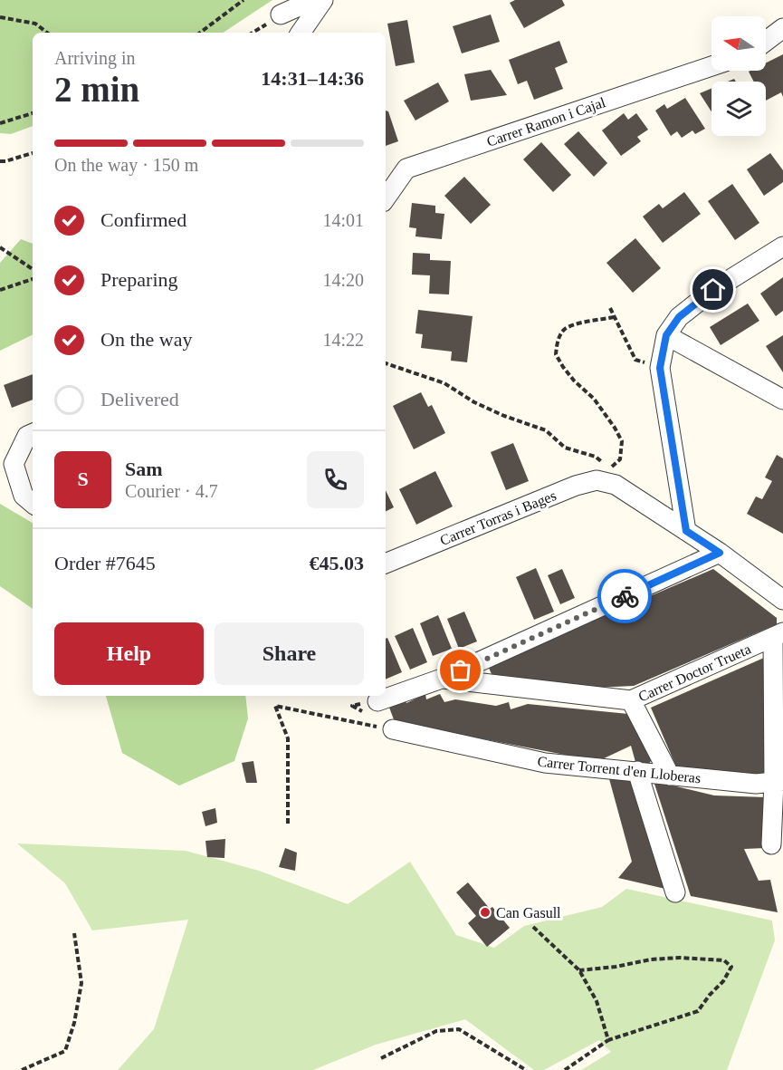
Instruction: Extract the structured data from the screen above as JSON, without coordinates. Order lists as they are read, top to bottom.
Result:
{
  "streets": {
    "street": [
      "Carrer Ramon i Cajal",
      "Carrer Torras i Bages",
      "Carrer Doctor Trueta",
      "Carrer Torrent d'en Lloberas"
    ]
  },
  "places": ["Can Gasull"],
  "north": "left",
  "page": {
    "heading": ["2 min", "Arriving in", "14:31–14:36"],
    "panel": [
      "Sam",
      "Courier · 4.7",
      "Order #7645",
      "€45.03"
    ],
    "bar": "On the way · 150 m",
    "list": [
      ["Confirmed", "14:01"],
      ["Preparing", "14:20"],
      ["On the way", "14:22"],
      "Delivered"
    ],
    "round": "S",
    "buttons": ["Help", "Share"]
  }
}
